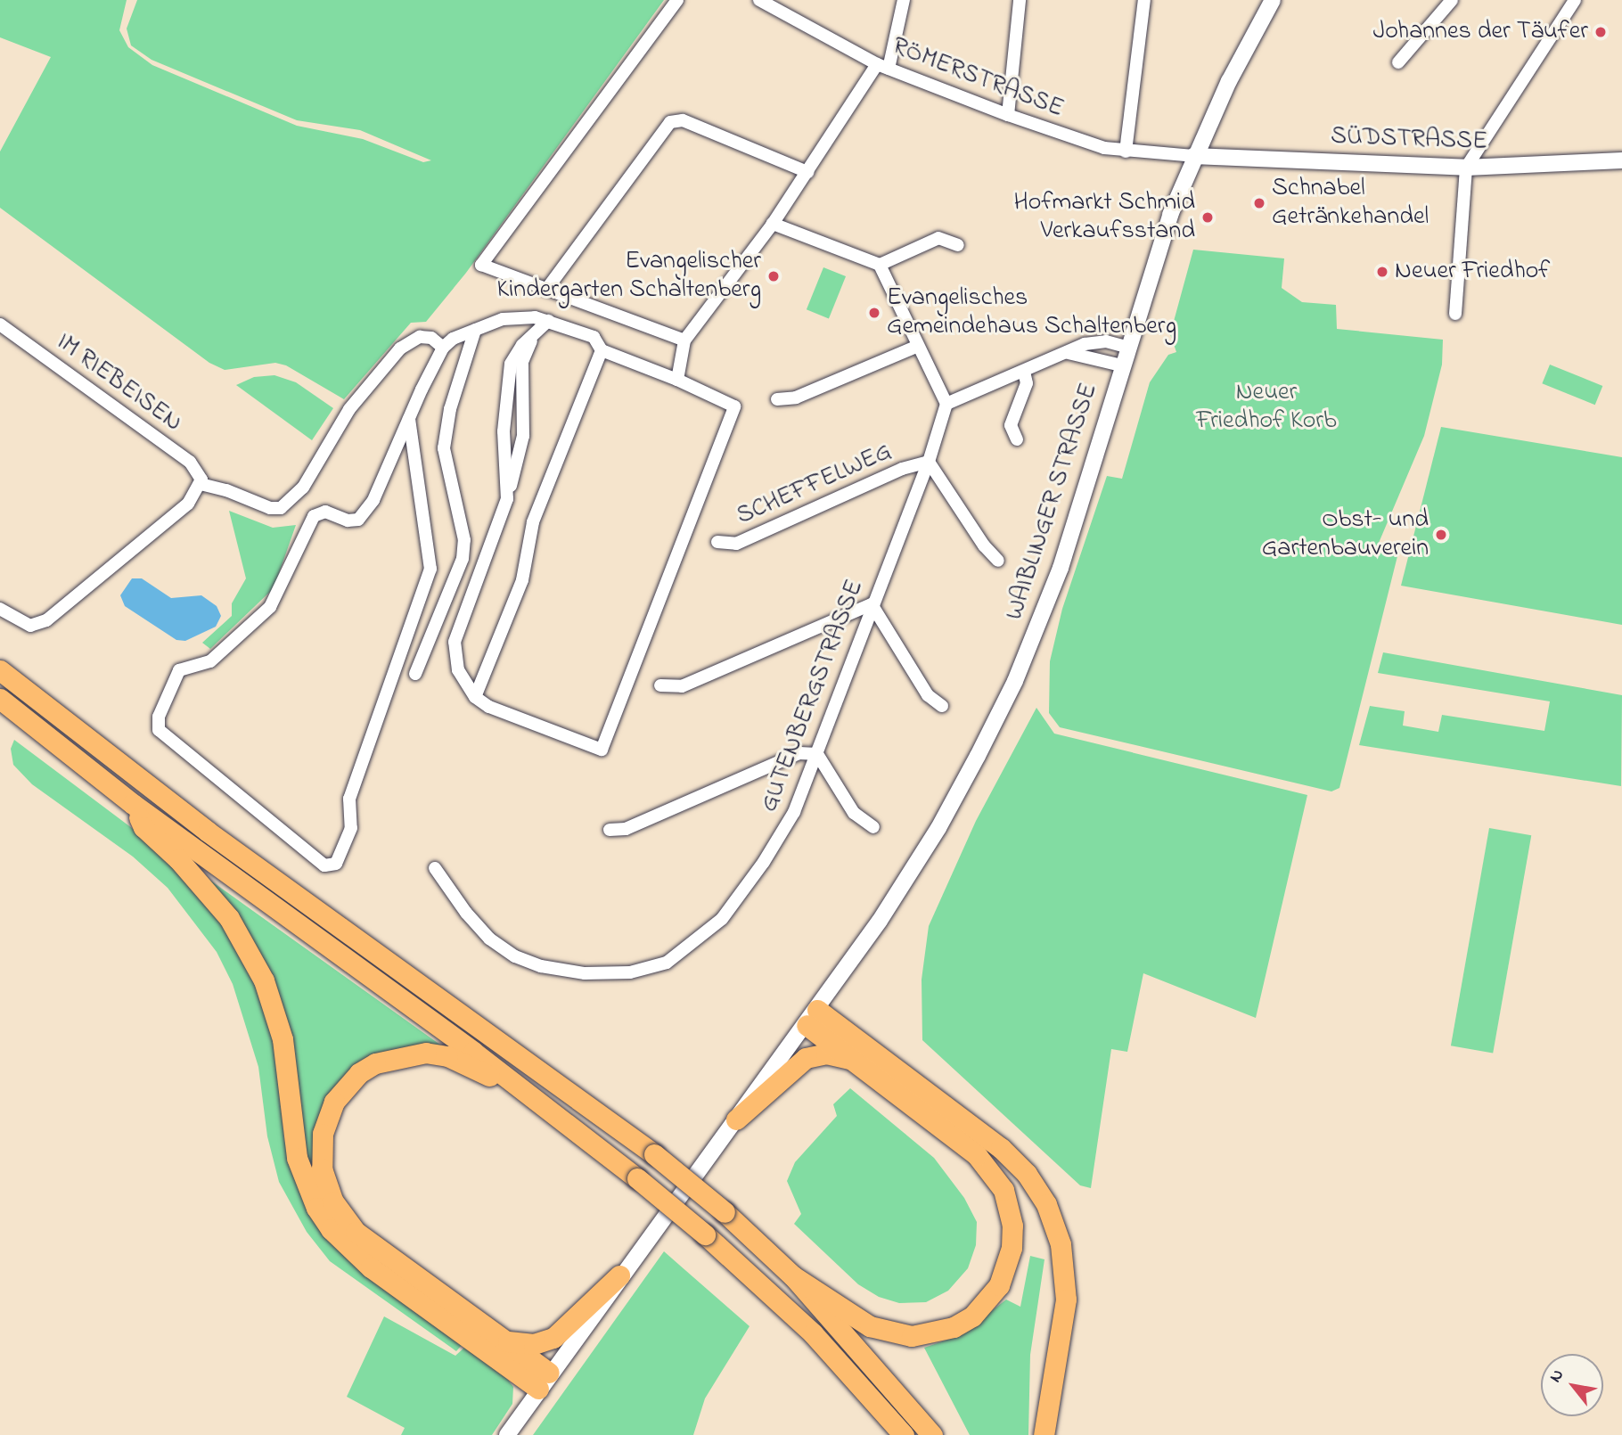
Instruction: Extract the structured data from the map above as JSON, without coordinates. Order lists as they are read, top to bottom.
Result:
{
  "streets": {
    "street": [
      "RÖMERSTRASSE",
      "SÜDSTRASSE",
      "IM RIEBEISEN",
      "SCHEFFELWEG",
      "WAIBLINGER STRASSE",
      "GUTENBERGSTRASSE"
    ]
  },
  "crossings": [
    ["RÖMERSTRASSE", "SÜDSTRASSE"],
    ["RÖMERSTRASSE", "WAIBLINGER STRASSE"],
    ["SÜDSTRASSE", "WAIBLINGER STRASSE"],
    ["SCHEFFELWEG", "GUTENBERGSTRASSE"]
  ],
  "parks": ["Neuer Friedhof Korb"],
  "places": [
    "Johannes der Täufer",
    "Schnabel Getränkehandel",
    "Hofmarkt Schmid Verkaufsstand",
    "Neuer Friedhof",
    "Evangelischer Kindergarten Schaltenberg",
    "Evangelisches Gemeindehaus Schaltenberg",
    "Obst- und Gartenbauverein"
  ],
  "north": "top left"
}
